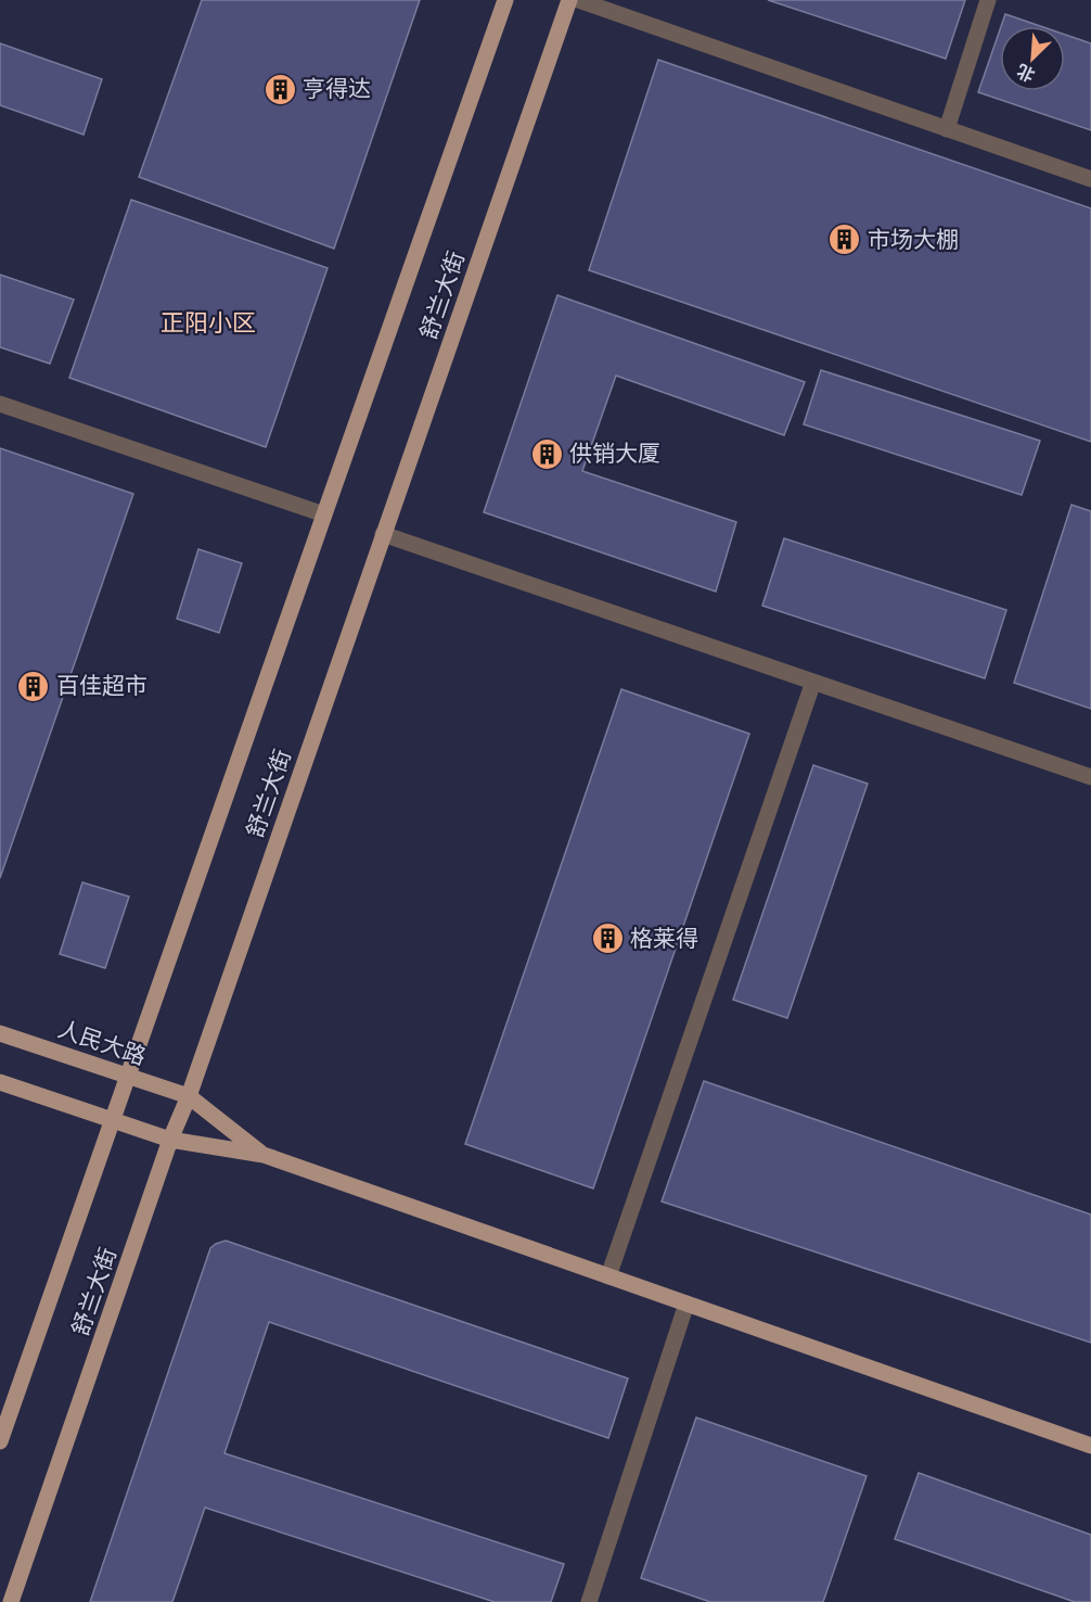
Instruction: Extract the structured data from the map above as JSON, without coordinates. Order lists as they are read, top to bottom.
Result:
{
  "streets": {
    "main road": ["舒兰大街", "人民大路"]
  },
  "crossings": [
    ["舒兰大街", "人民大路"]
  ],
  "districts": ["正阳小区"],
  "places": {
    "building": [
      "亨得达",
      "市场大棚",
      "供销大厦",
      "百佳超市",
      "格莱得"
    ]
  },
  "north": "bottom left"
}
